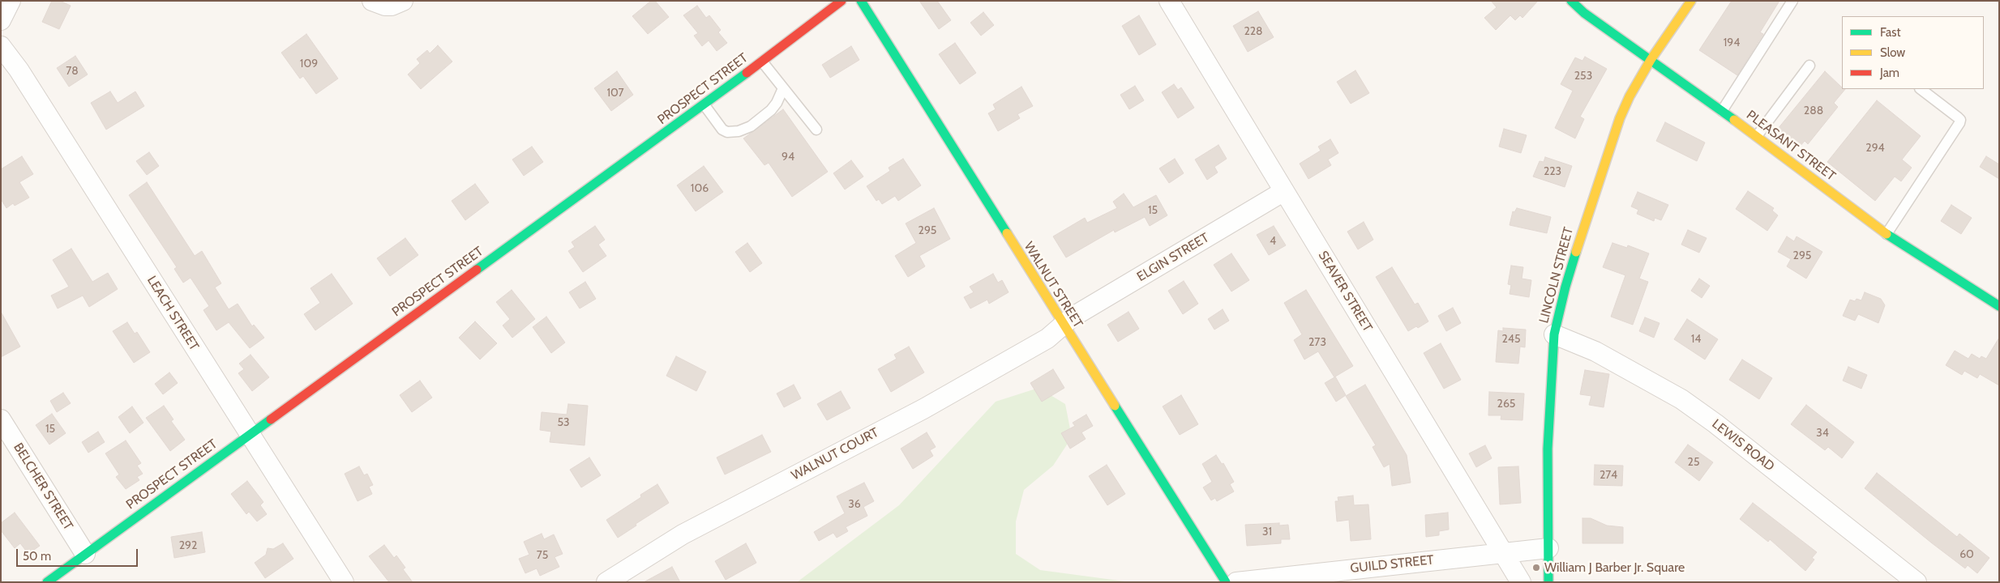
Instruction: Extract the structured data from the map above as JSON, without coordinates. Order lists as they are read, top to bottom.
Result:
{
  "streets": {
    "street": [
      "PROSPECT STREET",
      "PLEASANT STREET",
      "ELGIN STREET",
      "LINCOLN STREET",
      "WALNUT STREET",
      "SEAVER STREET",
      "LEACH STREET",
      "LEWIS ROAD",
      "WALNUT COURT",
      "BELCHER STREET",
      "GUILD STREET"
    ]
  },
  "crossings": [
    ["PROSPECT STREET", "LEACH STREET"],
    ["PROSPECT STREET", "BELCHER STREET"],
    ["PLEASANT STREET", "LINCOLN STREET"],
    ["ELGIN STREET", "WALNUT STREET"],
    ["ELGIN STREET", "SEAVER STREET"],
    ["ELGIN STREET", "WALNUT COURT"],
    ["LINCOLN STREET", "LEWIS ROAD"],
    ["LINCOLN STREET", "GUILD STREET"],
    ["WALNUT STREET", "WALNUT COURT"],
    ["SEAVER STREET", "GUILD STREET"]
  ],
  "places": ["William J Barber Jr. Square"],
  "house_numbers": [
    "228",
    "194",
    "109",
    "78",
    "253",
    "107",
    "288",
    "294",
    "94",
    "223",
    "106",
    "15",
    "295",
    "4",
    "295",
    "245",
    "14",
    "273",
    "265",
    "53",
    "15",
    "34",
    "25",
    "274",
    "36",
    "31",
    "292",
    "60",
    "75"
  ],
  "legend": ["Fast", "Slow", "Jam"],
  "scale_bar": "50 m"
}
